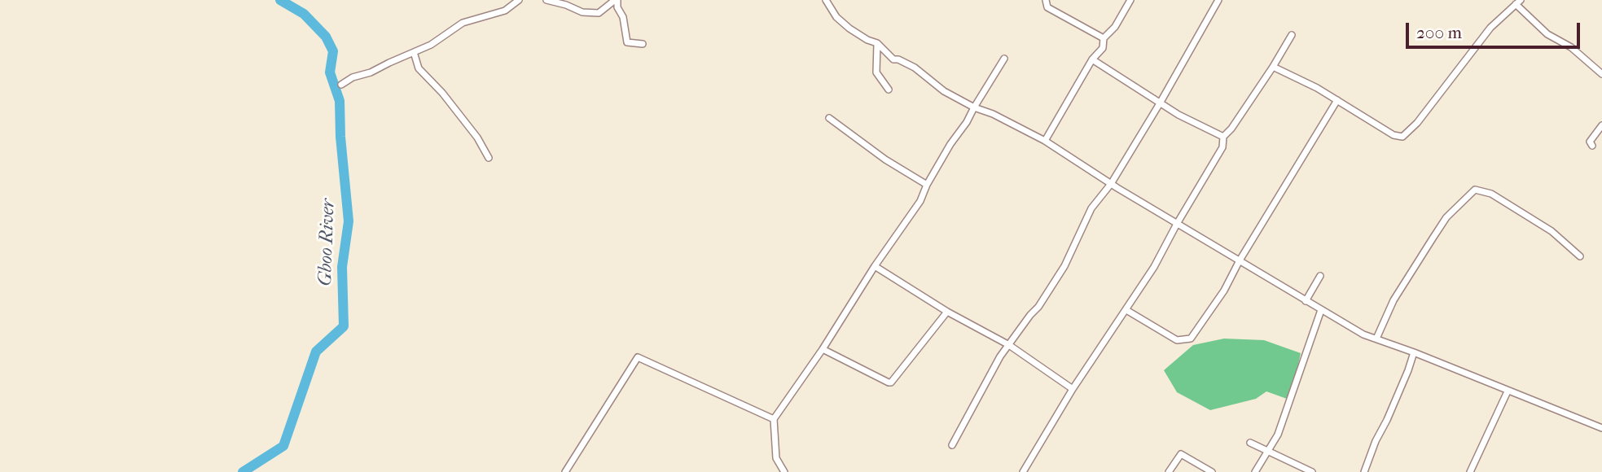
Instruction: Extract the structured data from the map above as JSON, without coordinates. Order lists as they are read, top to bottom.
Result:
{
  "water": ["Gboo River"],
  "scale_bar": "200 m"
}
